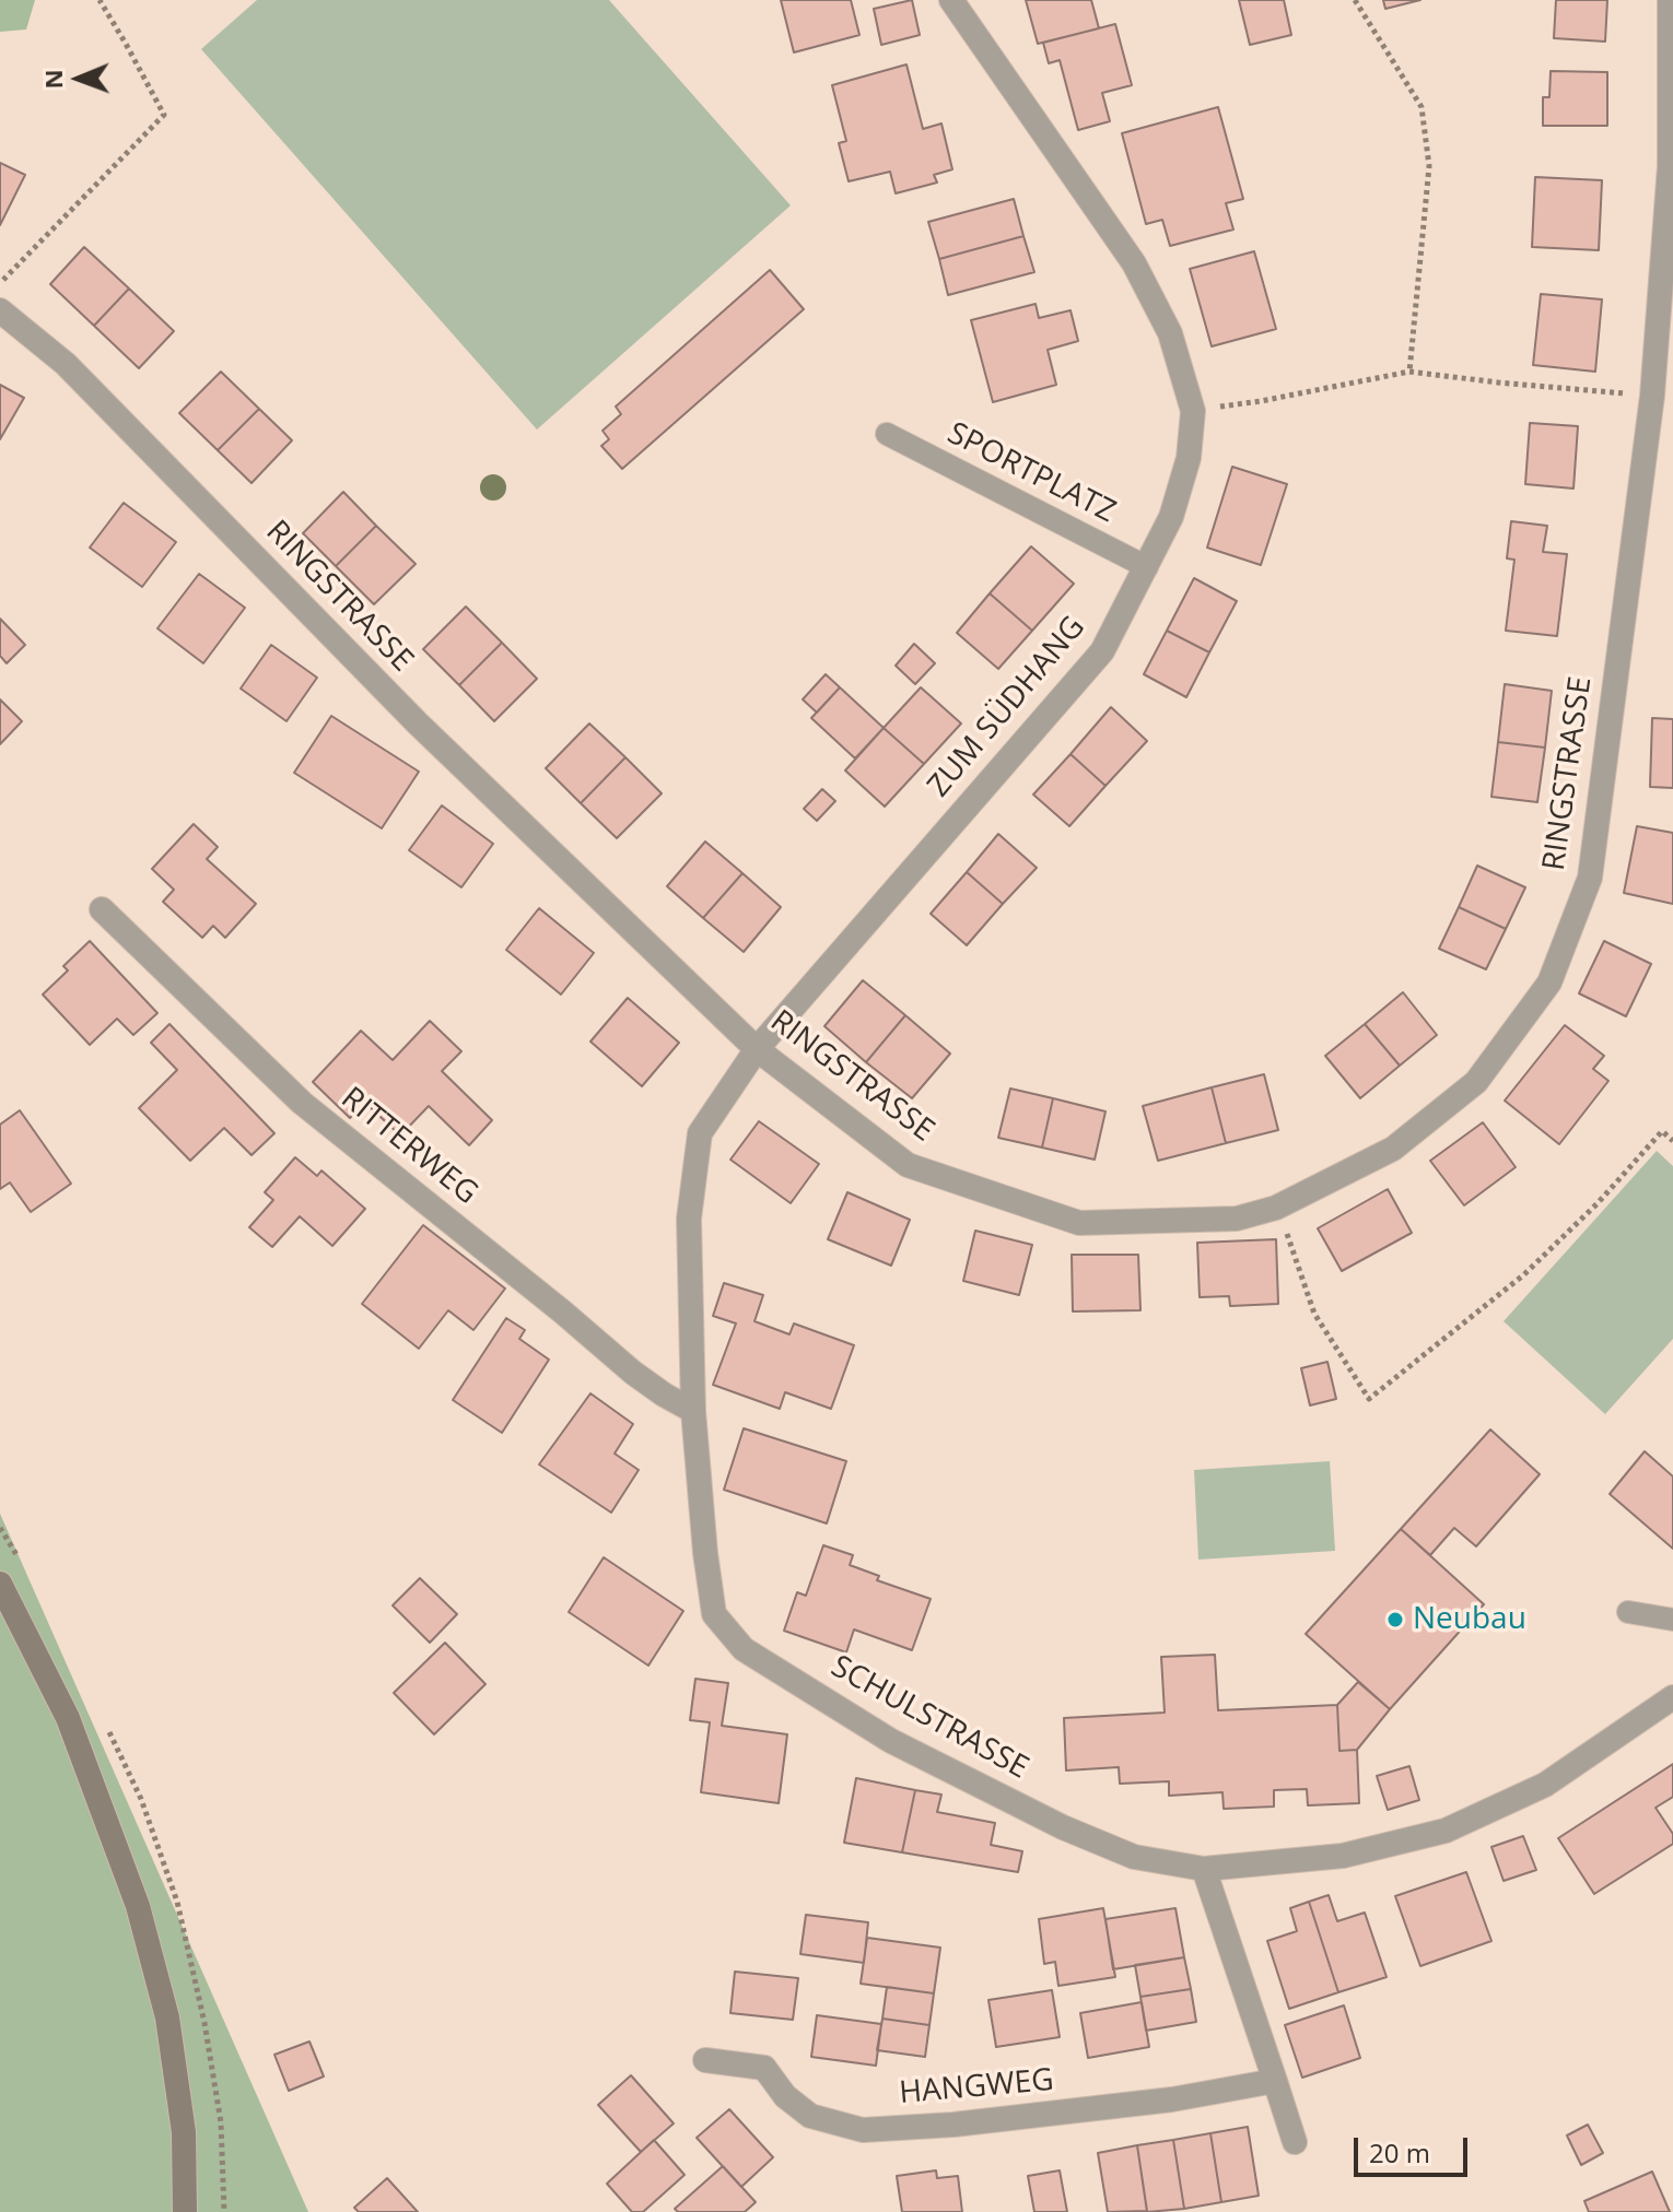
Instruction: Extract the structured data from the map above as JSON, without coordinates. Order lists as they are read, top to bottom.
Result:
{
  "streets": {
    "street": [
      "RINGSTRASSE",
      "ZUM SÜDHANG",
      "RITTERWEG",
      "SCHULSTRASSE",
      "HANGWEG"
    ],
    "lane": ["SPORTPLATZ"]
  },
  "crossings": [
    ["SPORTPLATZ", "ZUM SÜDHANG"],
    ["RINGSTRASSE", "ZUM SÜDHANG"],
    ["RINGSTRASSE", "SCHULSTRASSE"],
    ["ZUM SÜDHANG", "SCHULSTRASSE"],
    ["RITTERWEG", "SCHULSTRASSE"]
  ],
  "places": ["Neubau"],
  "scale_bar": "20 m",
  "north": "left"
}
